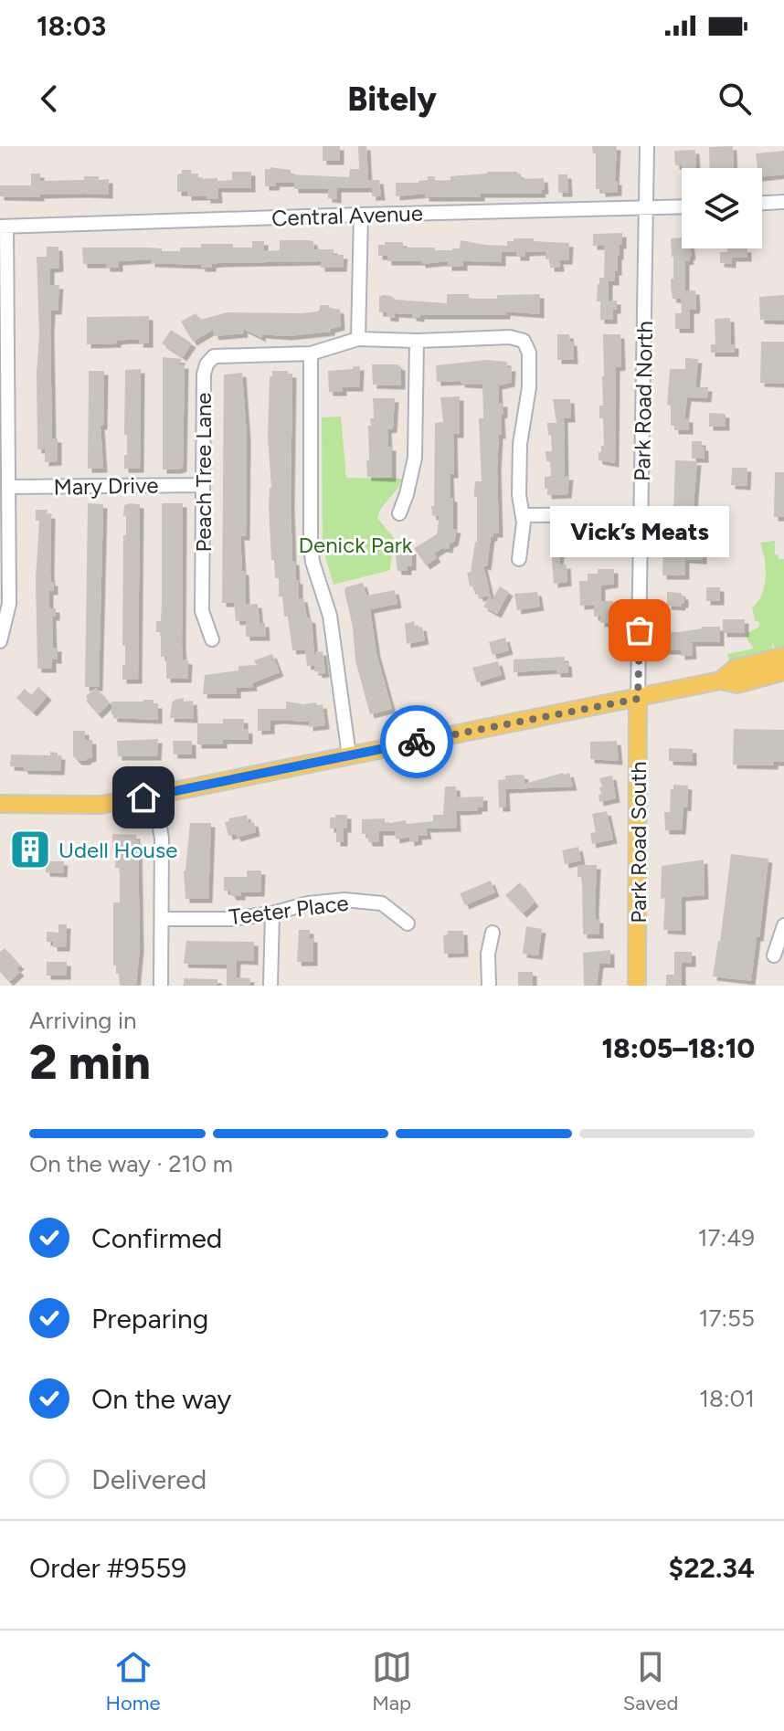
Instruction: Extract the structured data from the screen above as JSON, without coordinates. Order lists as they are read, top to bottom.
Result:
{
  "streets": {
    "main road": ["Park Road South"],
    "street": [
      "Central Avenue",
      "Park Road North",
      "Peach Tree Lane",
      "Mary Drive",
      "Teeter Place"
    ]
  },
  "crossings": [
    ["Central Avenue", "Park Road North"],
    ["Park Road North", "Park Road South"],
    ["Peach Tree Lane", "Mary Drive"]
  ],
  "parks": ["Denick Park"],
  "places": {
    "other": ["Vick’s Meats"],
    "building": ["Udell House"]
  },
  "page": {
    "status": "18:03",
    "header": "Bitely",
    "bubble": "Vick’s Meats",
    "heading": ["2 min", "Arriving in", "18:05–18:10"],
    "panel": ["Order #9559", "$22.34"],
    "bar": "On the way · 210 m",
    "list": [
      ["Confirmed", "17:49"],
      ["Preparing", "17:55"],
      ["On the way", "18:01"],
      "Delivered"
    ],
    "tabs": ["Home", "Map", "Saved"]
  }
}
